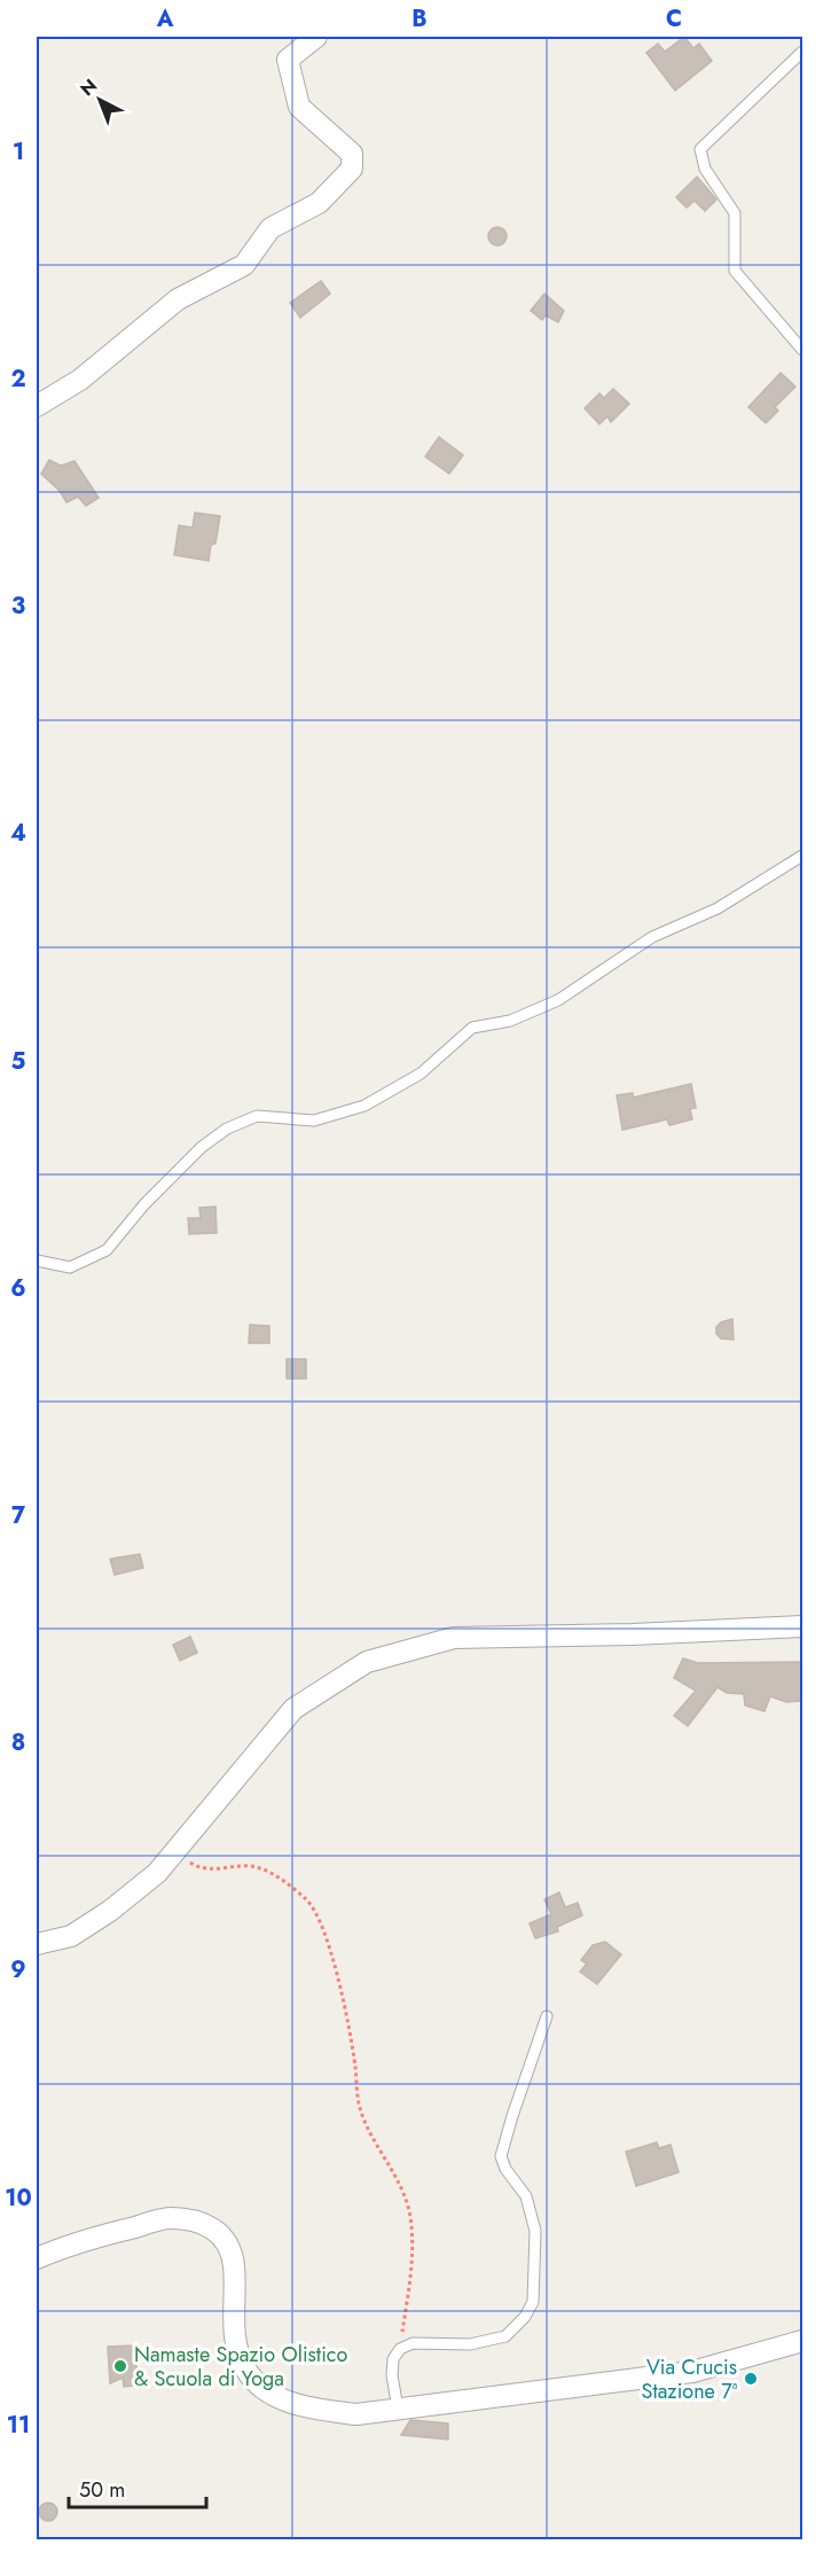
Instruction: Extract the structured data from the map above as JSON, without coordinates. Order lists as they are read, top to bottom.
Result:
{
  "places": ["Namaste Spazio Olistico & Scuola di Yoga", "Via Crucis Stazione 7ª"],
  "scale_bar": "50 m",
  "north": "top left",
  "grid": {
    "columns": ["A", "B", "C"],
    "rows": [
      "1",
      "2",
      "3",
      "4",
      "5",
      "6",
      "7",
      "8",
      "9",
      "10",
      "11"
    ]
  }
}
